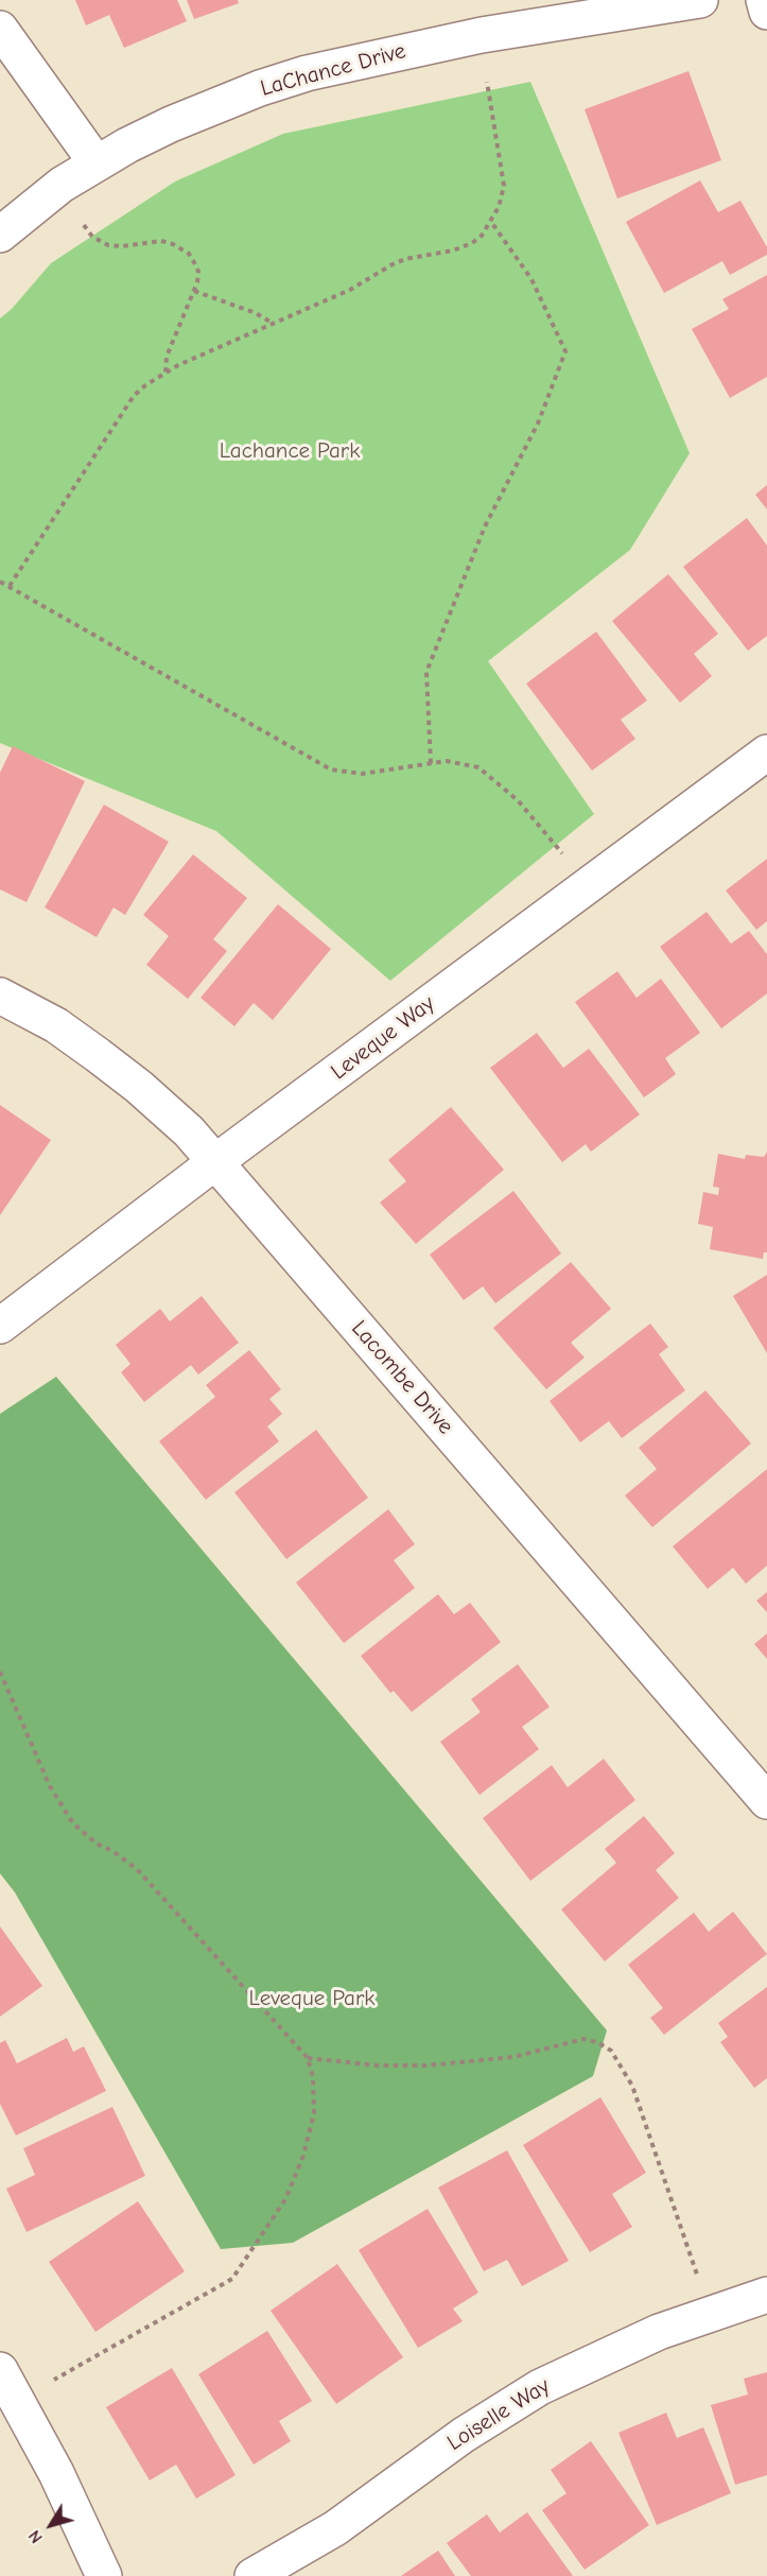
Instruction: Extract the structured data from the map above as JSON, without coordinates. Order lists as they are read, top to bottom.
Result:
{
  "streets": {
    "street": [
      "LaChance Drive",
      "Leveque Way",
      "Lacombe Drive",
      "Loiselle Way"
    ]
  },
  "crossings": [
    ["Leveque Way", "Lacombe Drive"]
  ],
  "parks": ["Lachance Park", "Leveque Park"],
  "north": "bottom left"
}
